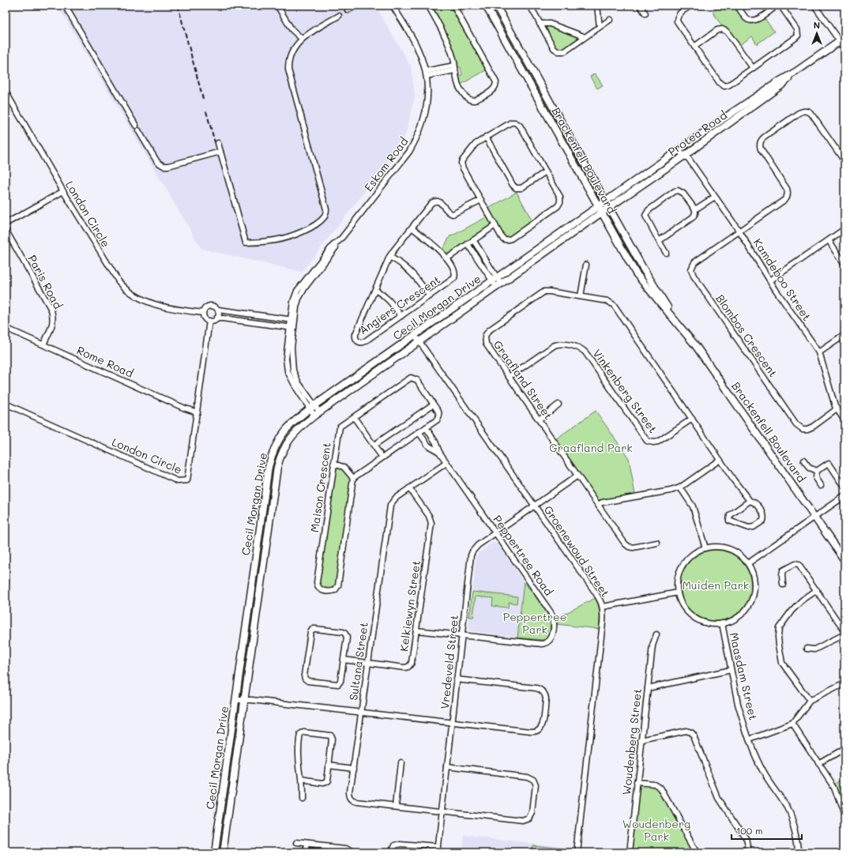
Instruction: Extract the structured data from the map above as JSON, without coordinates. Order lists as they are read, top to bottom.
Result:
{
  "streets": {
    "street": [
      "Protea Road",
      "Brackenfell Boulevard",
      "Eskom Road",
      "London Circle",
      "Kamdeboo Street",
      "Paris Road",
      "Angiers Crescent",
      "Cecil Morgan Drive",
      "Blombos Crescent",
      "Rome Road",
      "Graafland Street",
      "Vinkenberg Street",
      "Maison Crescent",
      "Groenewoud Street",
      "Peppertree Road",
      "Kelkiewyn Street",
      "Sultana Street",
      "Vredeveld Street",
      "Maasdam Street",
      "Woudenberg Street"
    ]
  },
  "crossings": [
    ["Protea Road", "Brackenfell Boulevard"],
    ["Protea Road", "Kamdeboo Street"],
    ["Protea Road", "Cecil Morgan Drive"],
    ["Brackenfell Boulevard", "Cecil Morgan Drive"],
    ["Eskom Road", "Cecil Morgan Drive"],
    ["London Circle", "Rome Road"],
    ["Kamdeboo Street", "Blombos Crescent"],
    ["Paris Road", "Rome Road"],
    ["Cecil Morgan Drive", "Groenewoud Street"],
    ["Graafland Street", "Vinkenberg Street"],
    ["Graafland Street", "Vredeveld Street"],
    ["Groenewoud Street", "Vredeveld Street"],
    ["Peppertree Road", "Kelkiewyn Street"],
    ["Peppertree Road", "Sultana Street"],
    ["Peppertree Road", "Vredeveld Street"],
    ["Kelkiewyn Street", "Sultana Street"],
    ["Sultana Street", "Vredeveld Street"]
  ],
  "parks": [
    "Graafland Park",
    "Muiden Park",
    "Peppertree Park",
    "Woudenberg Park"
  ],
  "scale_bar": "100 m",
  "north": "top"
}
